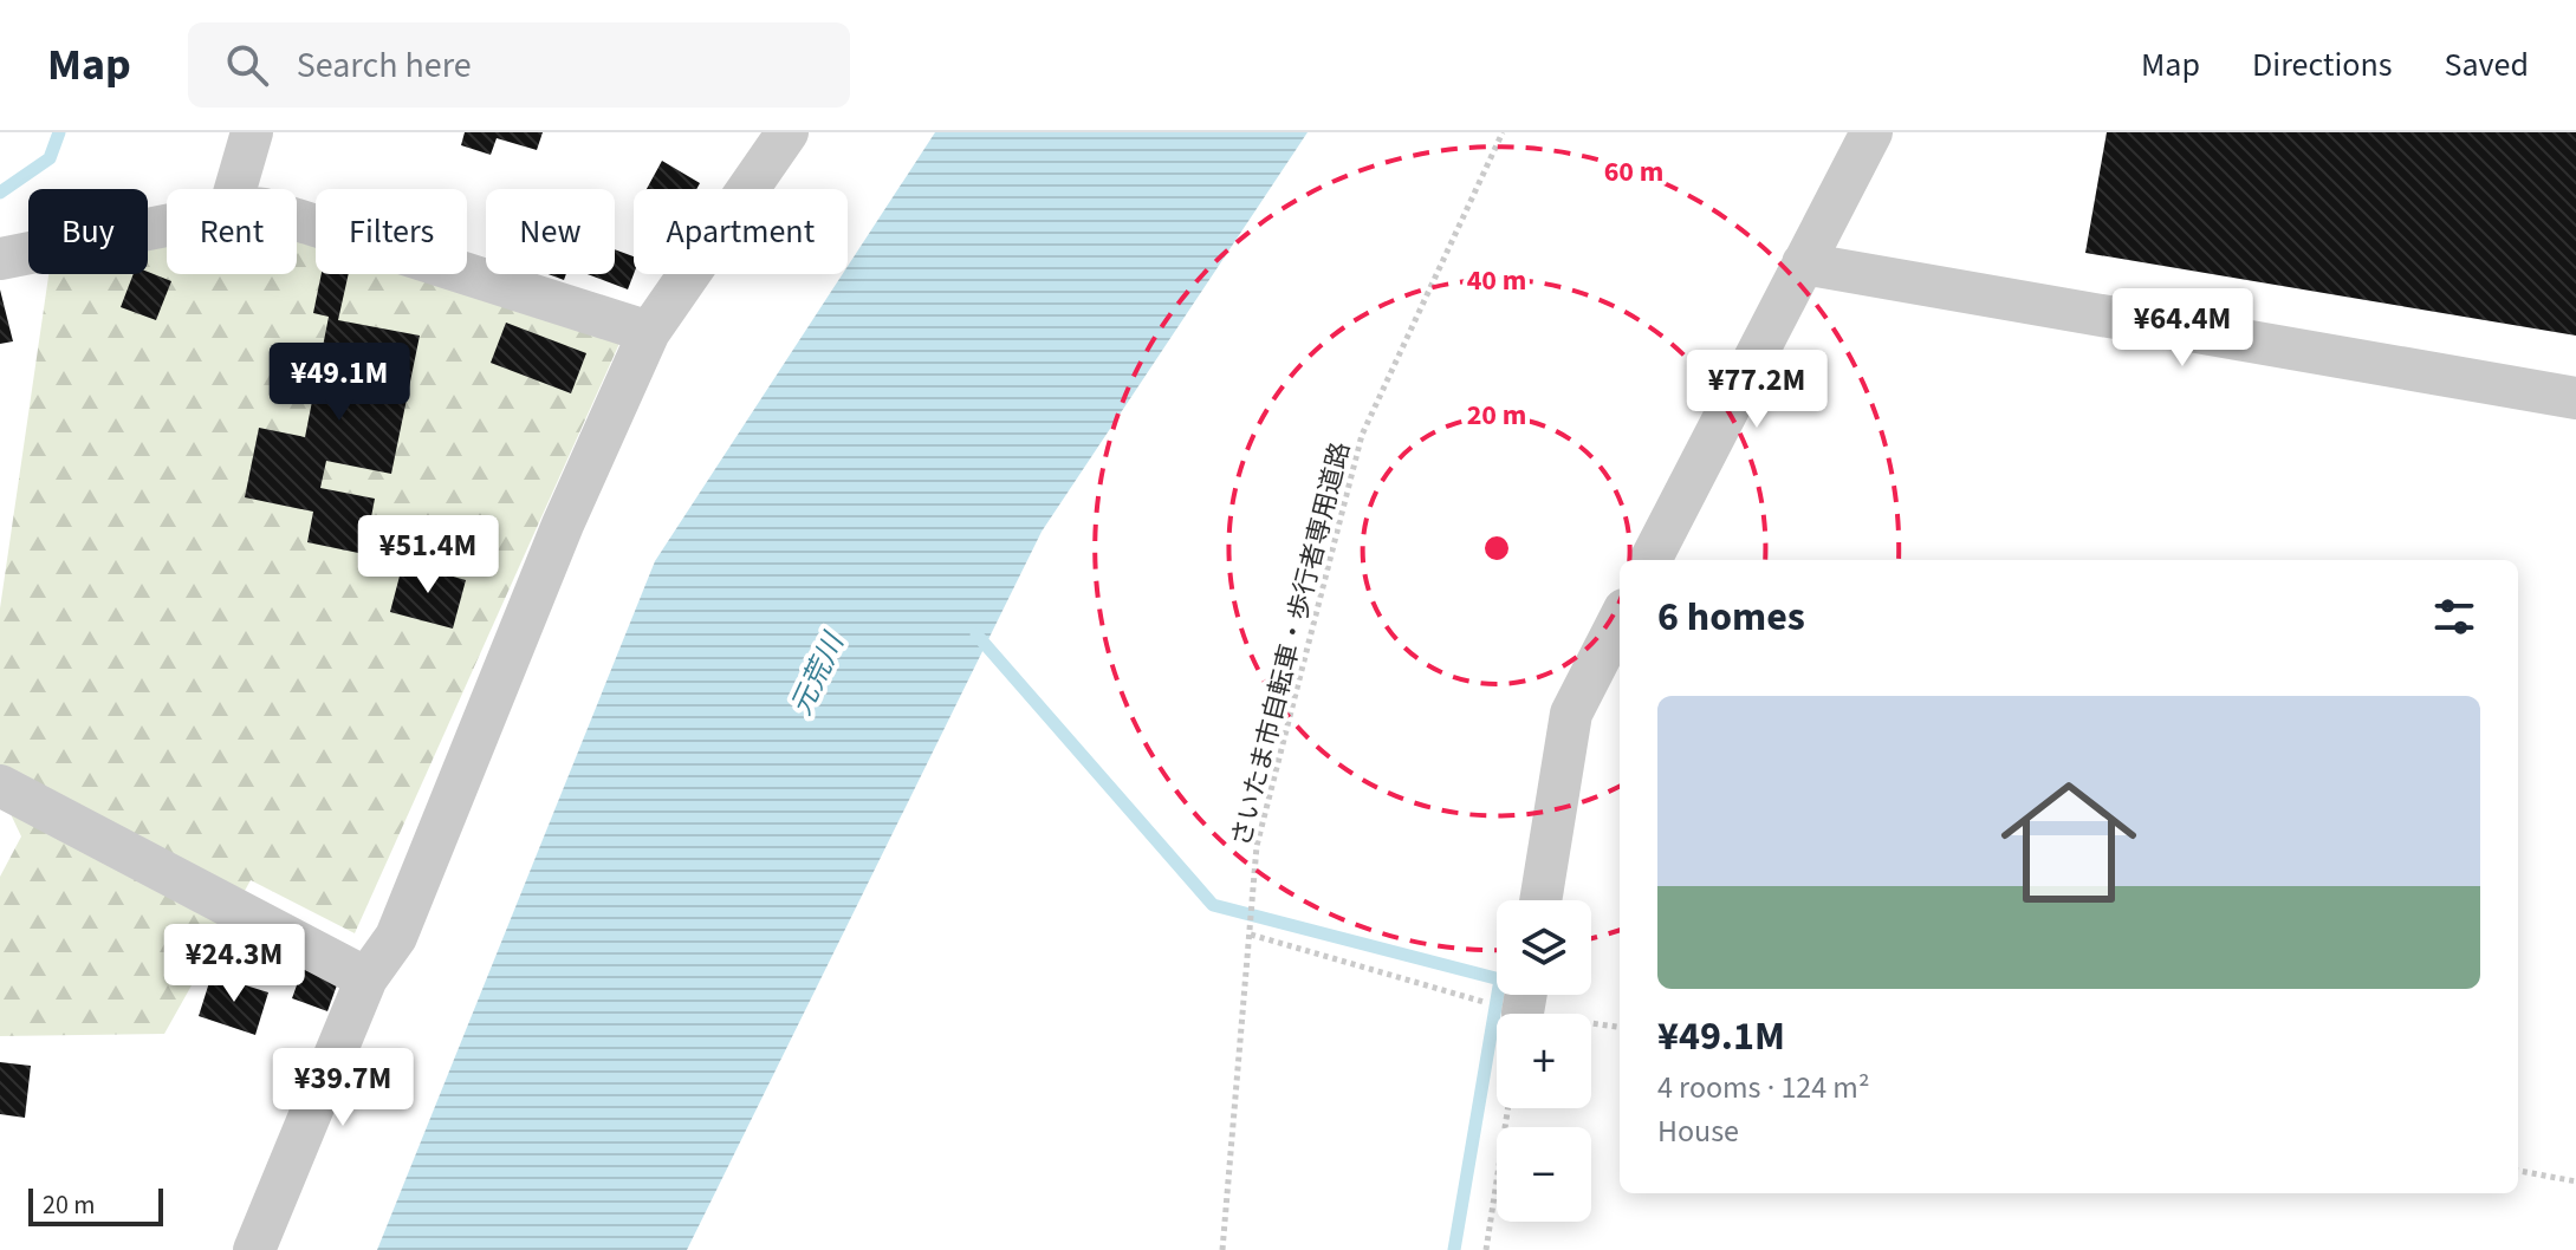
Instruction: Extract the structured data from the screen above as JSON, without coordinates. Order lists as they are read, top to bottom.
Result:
{
  "streets": {
    "path": ["さいたま市自転車・歩行者専用道路"]
  },
  "water": ["元荒川"],
  "scale_bar": "20 m",
  "page": {
    "header": "Map",
    "search": "Search here",
    "nav": ["Map", "Directions", "Saved"],
    "chip": [
      "Buy",
      "Rent",
      "Filters",
      "New",
      "Apartment"
    ],
    "price": [
      "¥64.4M",
      "¥49.1M",
      "¥77.2M",
      "¥51.4M",
      "¥24.3M",
      "¥39.7M"
    ],
    "heading": "6 homes",
    "list": [
      {
        "name": "¥49.1M",
        "note": "4 rooms · 124 m² · House"
      }
    ],
    "map_buttons": ["+", "−"],
    "scale": "20 m"
  },
  "rings": ["60 m", "40 m", "20 m"]
}
